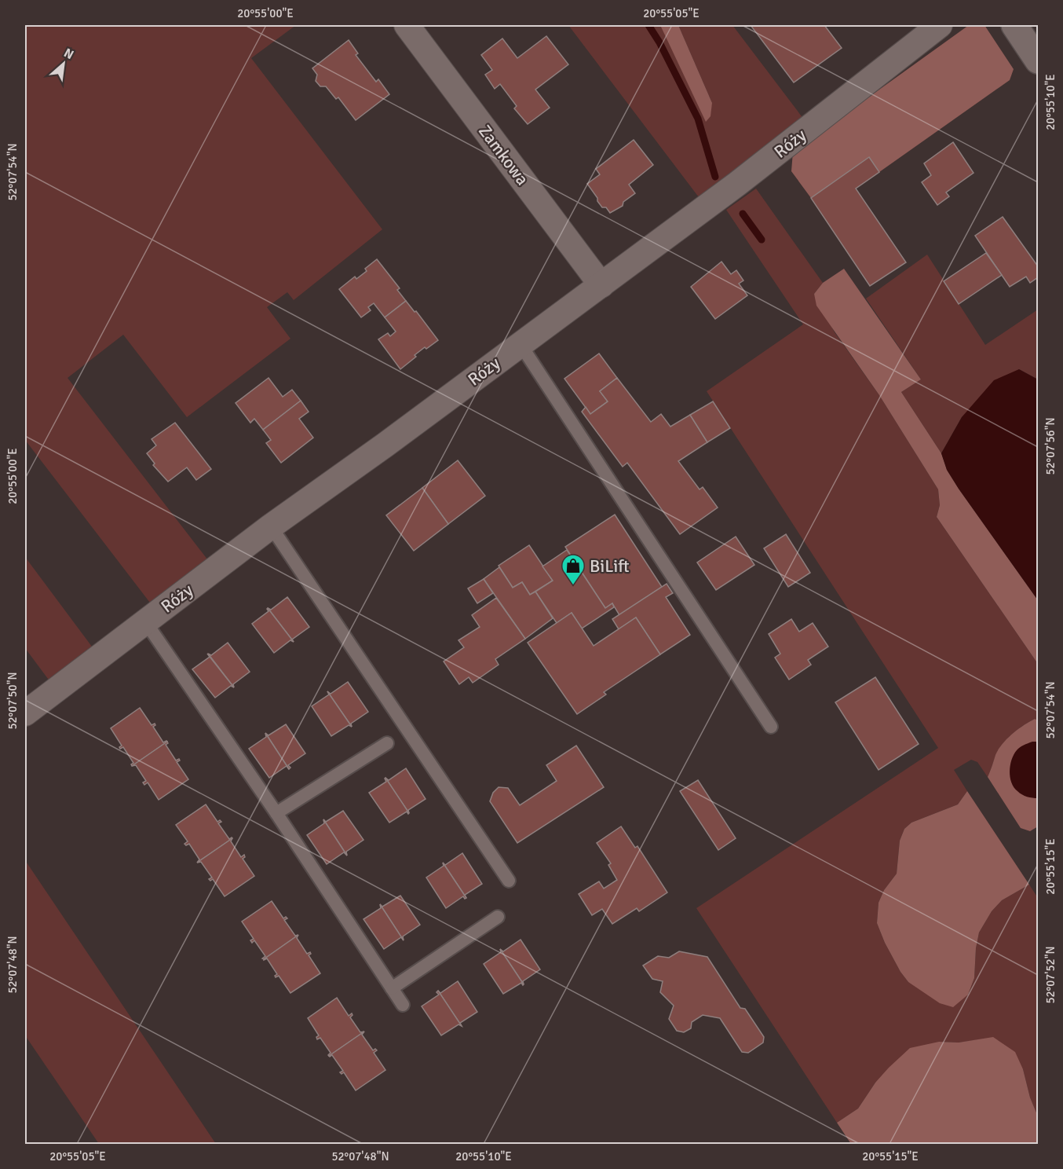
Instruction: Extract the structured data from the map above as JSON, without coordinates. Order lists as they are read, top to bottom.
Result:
{
  "streets": {
    "street": ["Róży", "Zamkowa"]
  },
  "crossings": [
    ["Róży", "Zamkowa"]
  ],
  "places": {
    "shop": ["BiLift"]
  },
  "north": "top right",
  "coordinates": [
    "20°55'00\"E",
    "20°55'05\"E",
    "20°55'10\"E",
    "52°07'54\"N",
    "52°07'56\"N",
    "52°07'50\"N",
    "20°55'15\"E",
    "52°07'48\"N",
    "52°07'52\"N"
  ]
}
